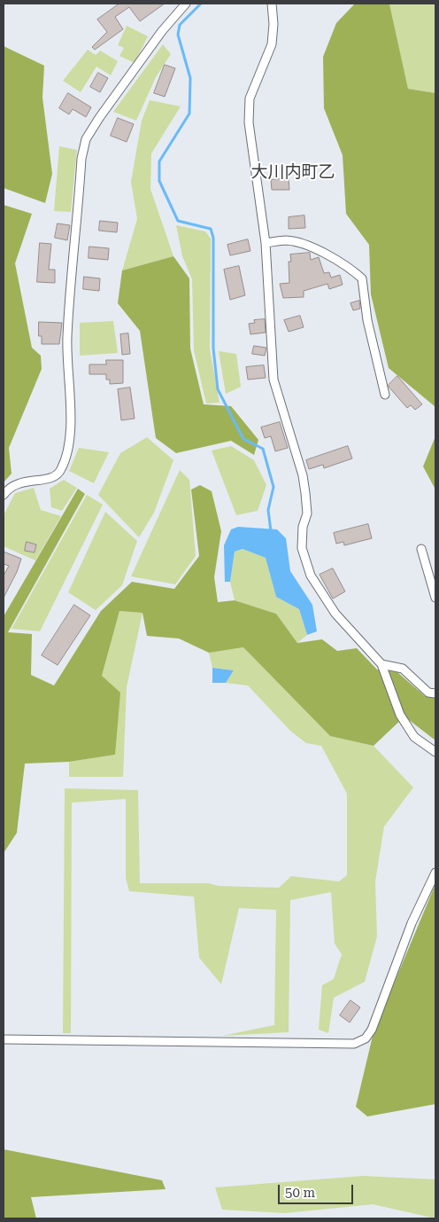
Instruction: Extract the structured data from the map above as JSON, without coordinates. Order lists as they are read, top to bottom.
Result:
{
  "districts": ["大川内町乙"],
  "scale_bar": "50 m"
}
